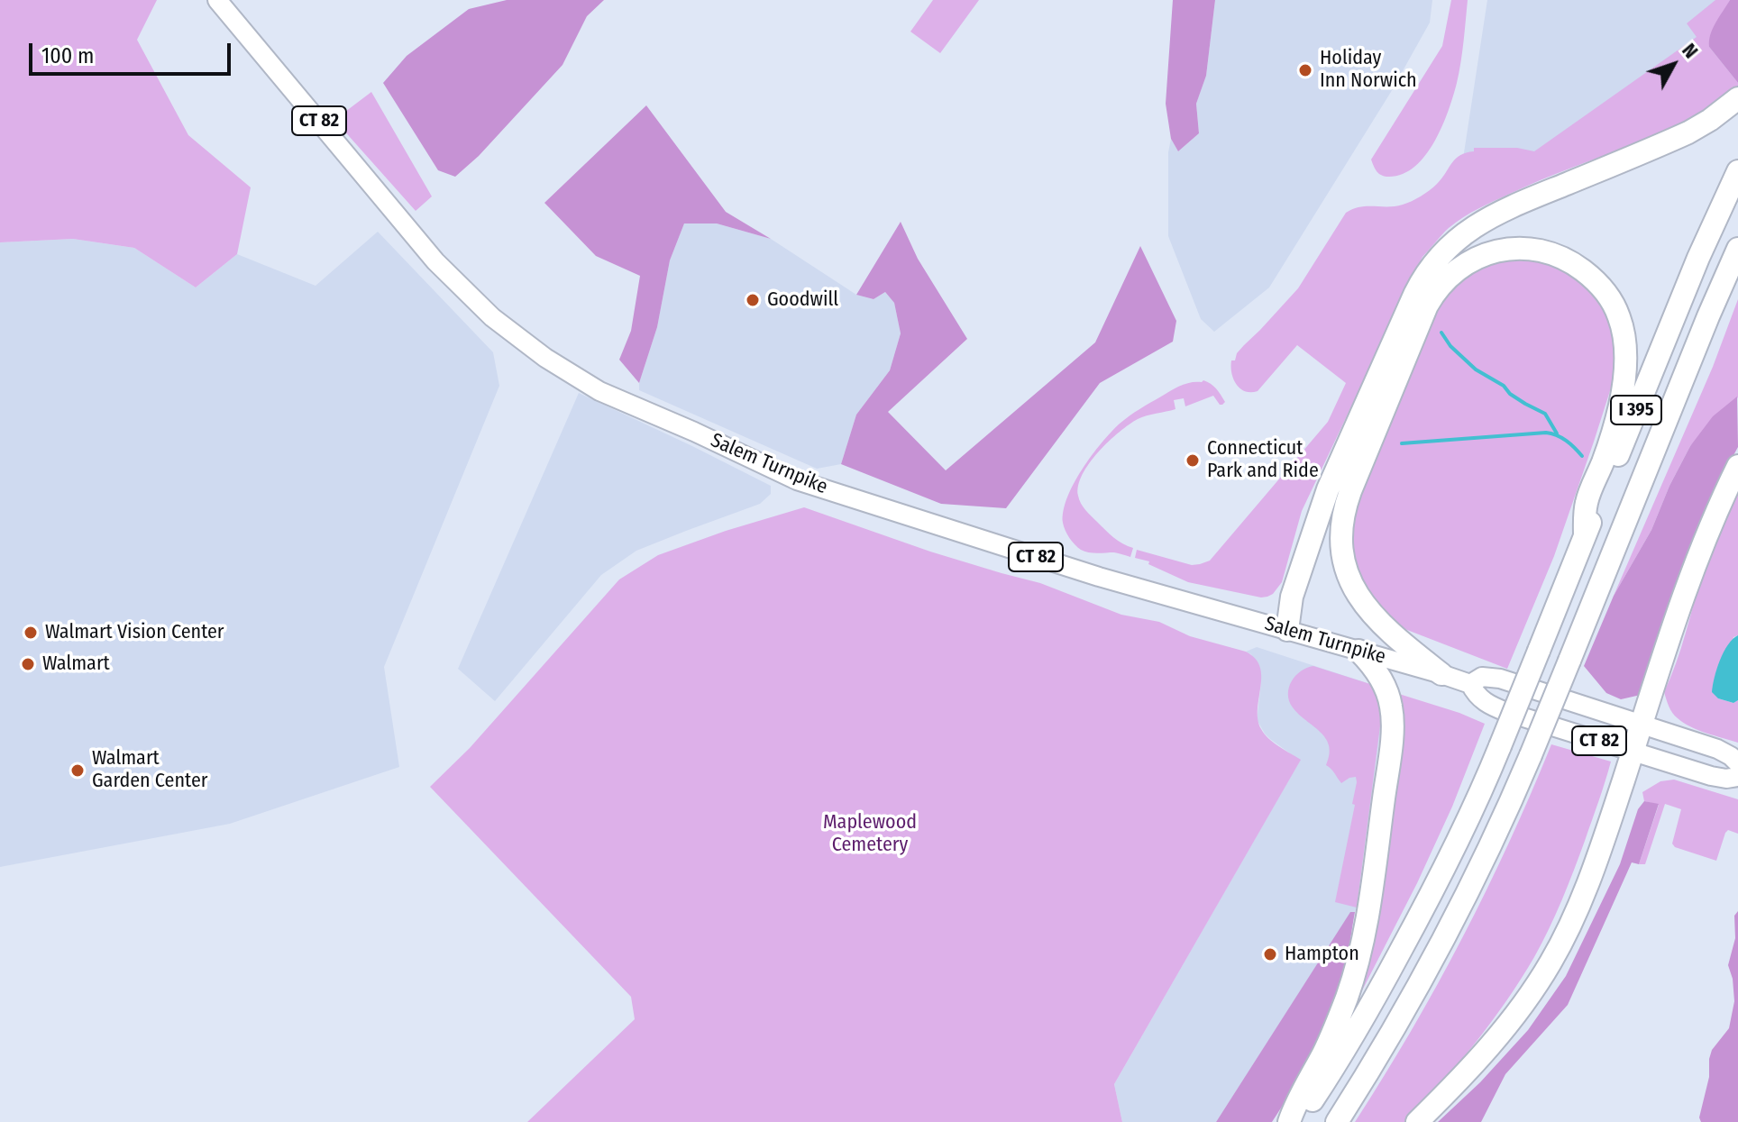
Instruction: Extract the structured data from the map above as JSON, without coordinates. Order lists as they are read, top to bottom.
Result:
{
  "streets": {
    "highway": ["I 395"],
    "main road": ["CT 82", "Salem Turnpike"]
  },
  "parks": ["Maplewood Cemetery"],
  "places": [
    "Holiday Inn Norwich",
    "Goodwill",
    "Connecticut Park and Ride",
    "Walmart Vision Center",
    "Walmart",
    "Walmart Garden Center",
    "Hampton"
  ],
  "scale_bar": "100 m",
  "north": "top right"
}
